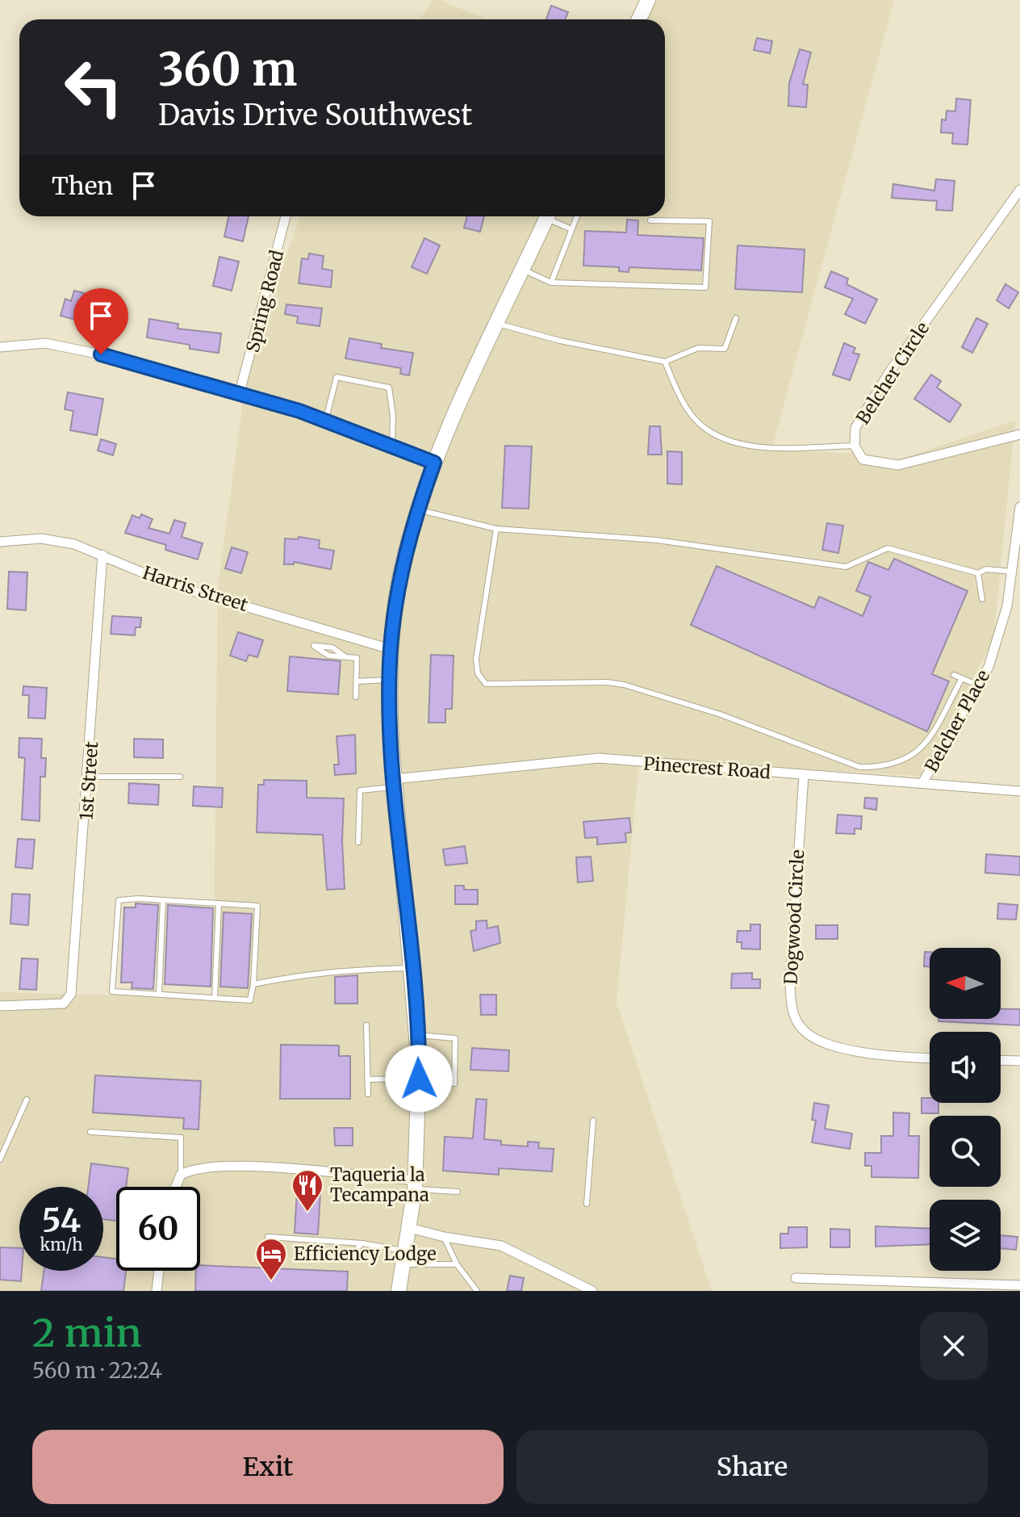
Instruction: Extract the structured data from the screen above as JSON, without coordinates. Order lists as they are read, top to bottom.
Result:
{
  "streets": {
    "street": [
      "Spring Road",
      "Belcher Circle",
      "Harris Street",
      "Belcher Place",
      "Pinecrest Road",
      "1st Street",
      "Dogwood Circle"
    ]
  },
  "crossings": [
    ["Harris Street", "1st Street"],
    ["Belcher Place", "Pinecrest Road"],
    ["Pinecrest Road", "Dogwood Circle"]
  ],
  "places": {
    "restaurant": ["Taqueria la Tecampana"],
    "hotel": ["Efficiency Lodge"]
  },
  "north": "left",
  "page": {
    "turn": ["360 m", "Davis Drive Southwest"],
    "then": "Then",
    "speed": "54 km/h",
    "limit": "60",
    "heading": ["2 min", "560 m · 22:24"],
    "buttons": ["Exit", "Share"]
  }
}
